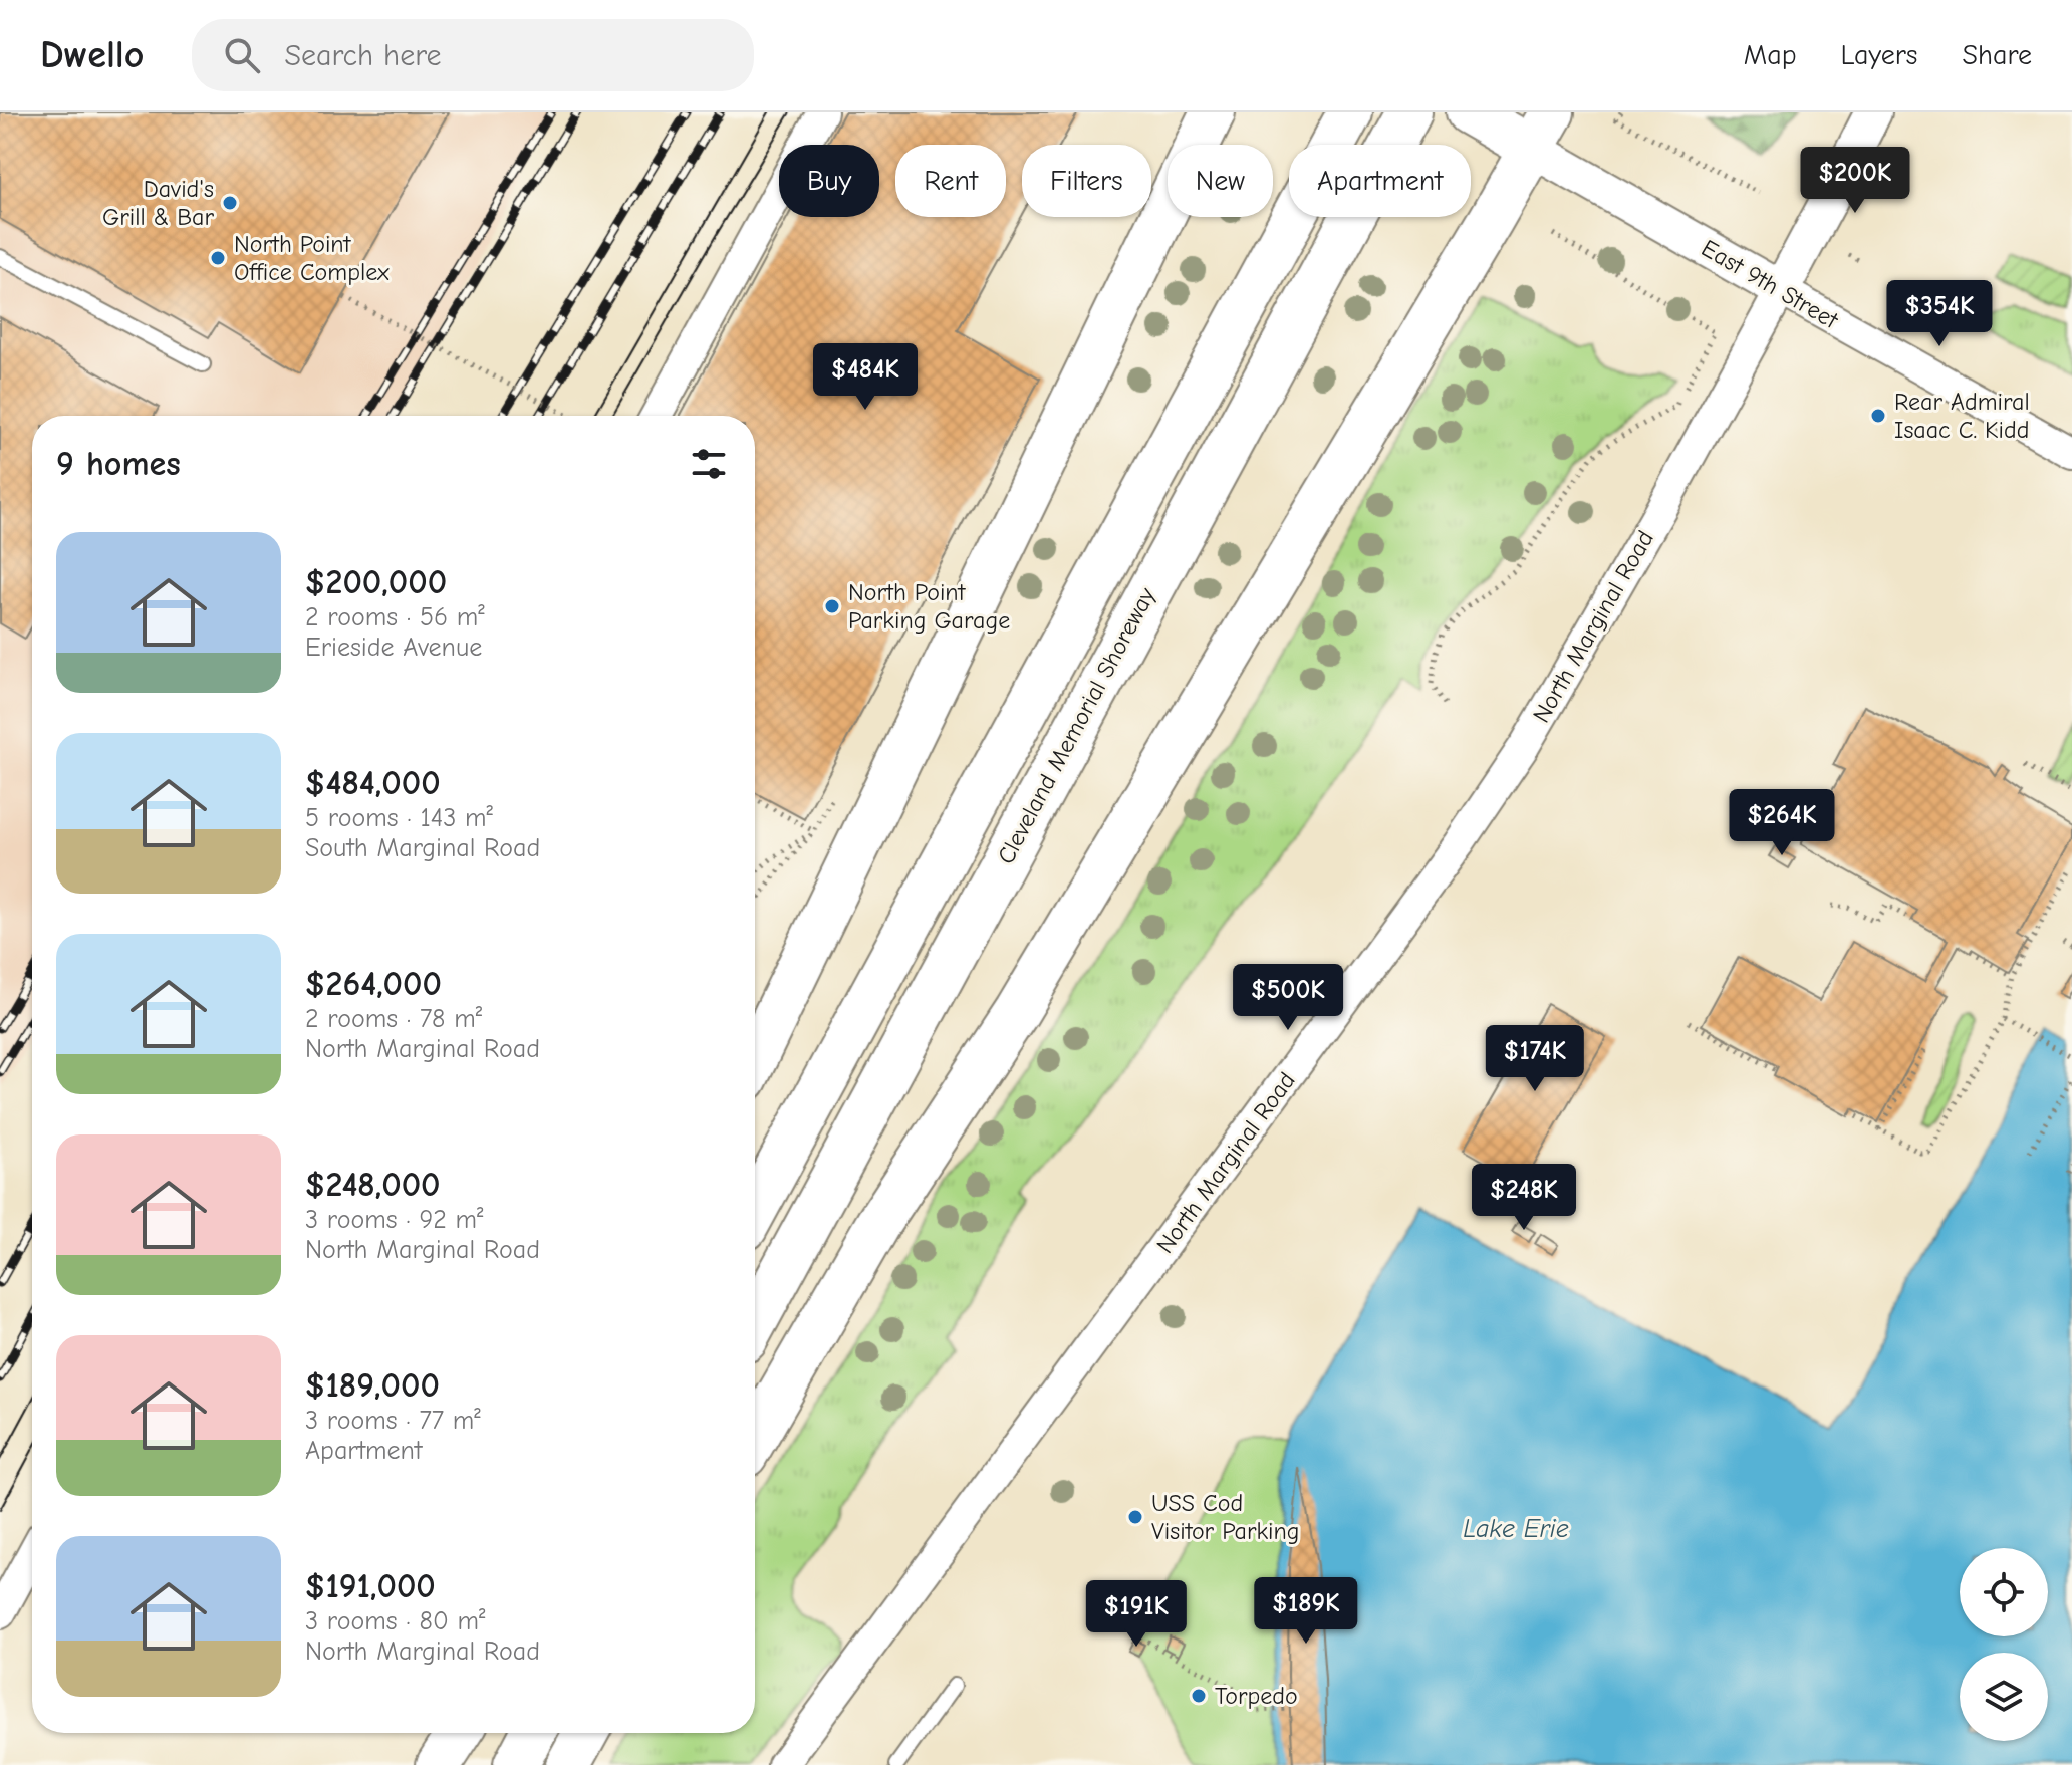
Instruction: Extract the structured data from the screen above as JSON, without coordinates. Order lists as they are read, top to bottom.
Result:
{
  "streets": {
    "main road": ["East 9th Street", "Cleveland Memorial Shoreway"],
    "street": ["North Marginal Road"]
  },
  "crossings": [
    ["East 9th Street", "North Marginal Road"]
  ],
  "water": ["Lake Erie"],
  "places": [
    "David's Grill & Bar",
    "North Point Office Complex",
    "Rear Admiral Isaac C. Kidd",
    "North Point Parking Garage",
    "USS Cod Visitor Parking",
    "Torpedo"
  ],
  "page": {
    "header": "Dwello",
    "search": "Search here",
    "nav": ["Map", "Layers", "Share"],
    "chip": [
      "Buy",
      "Rent",
      "Filters",
      "New",
      "Apartment"
    ],
    "price": [
      "$200K",
      "$354K",
      "$484K",
      "$264K",
      "$500K",
      "$174K",
      "$248K",
      "$189K",
      "$191K"
    ],
    "heading": "9 homes",
    "list": [
      {
        "name": "$200,000",
        "note": "2 rooms · 56 m² · Erieside Avenue"
      },
      {
        "name": "$484,000",
        "note": "5 rooms · 143 m² · South Marginal Road"
      },
      {
        "name": "$264,000",
        "note": "2 rooms · 78 m² · North Marginal Road"
      },
      {
        "name": "$248,000",
        "note": "3 rooms · 92 m² · North Marginal Road"
      },
      {
        "name": "$189,000",
        "note": "3 rooms · 77 m² · Apartment"
      },
      {
        "name": "$191,000",
        "note": "3 rooms · 80 m² · North Marginal Road"
      }
    ]
  }
}
